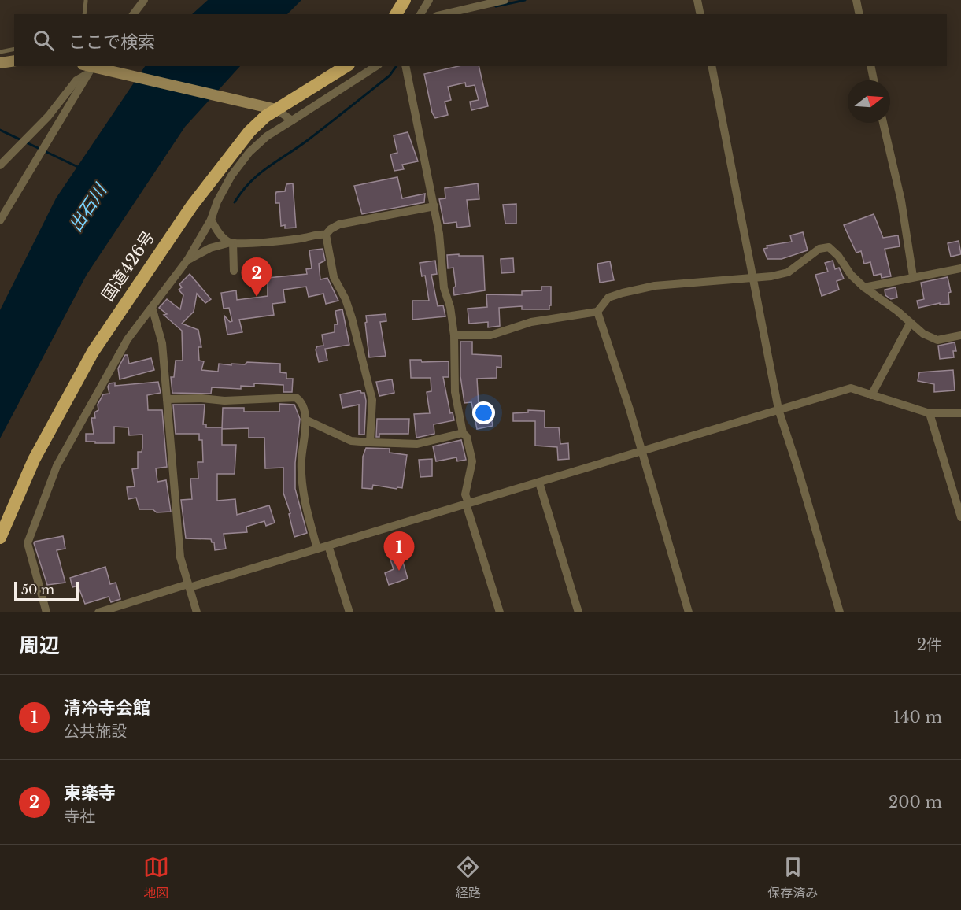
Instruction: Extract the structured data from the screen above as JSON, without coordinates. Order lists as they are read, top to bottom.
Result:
{
  "streets": {
    "highway": ["国道426号"]
  },
  "water": ["出石川"],
  "scale_bar": "50 m",
  "north": "right",
  "page": {
    "search": "ここで検索",
    "pins": ["2", "1"],
    "scale": "50 m",
    "heading": ["周辺", "2件"],
    "list": [
      {
        "mark": "1",
        "name": "清冷寺会館",
        "note": "公共施設",
        "value": "140 m"
      },
      {
        "mark": "2",
        "name": "東楽寺",
        "note": "寺社",
        "value": "200 m"
      }
    ],
    "nav": ["地図", "経路", "保存済み"]
  }
}
